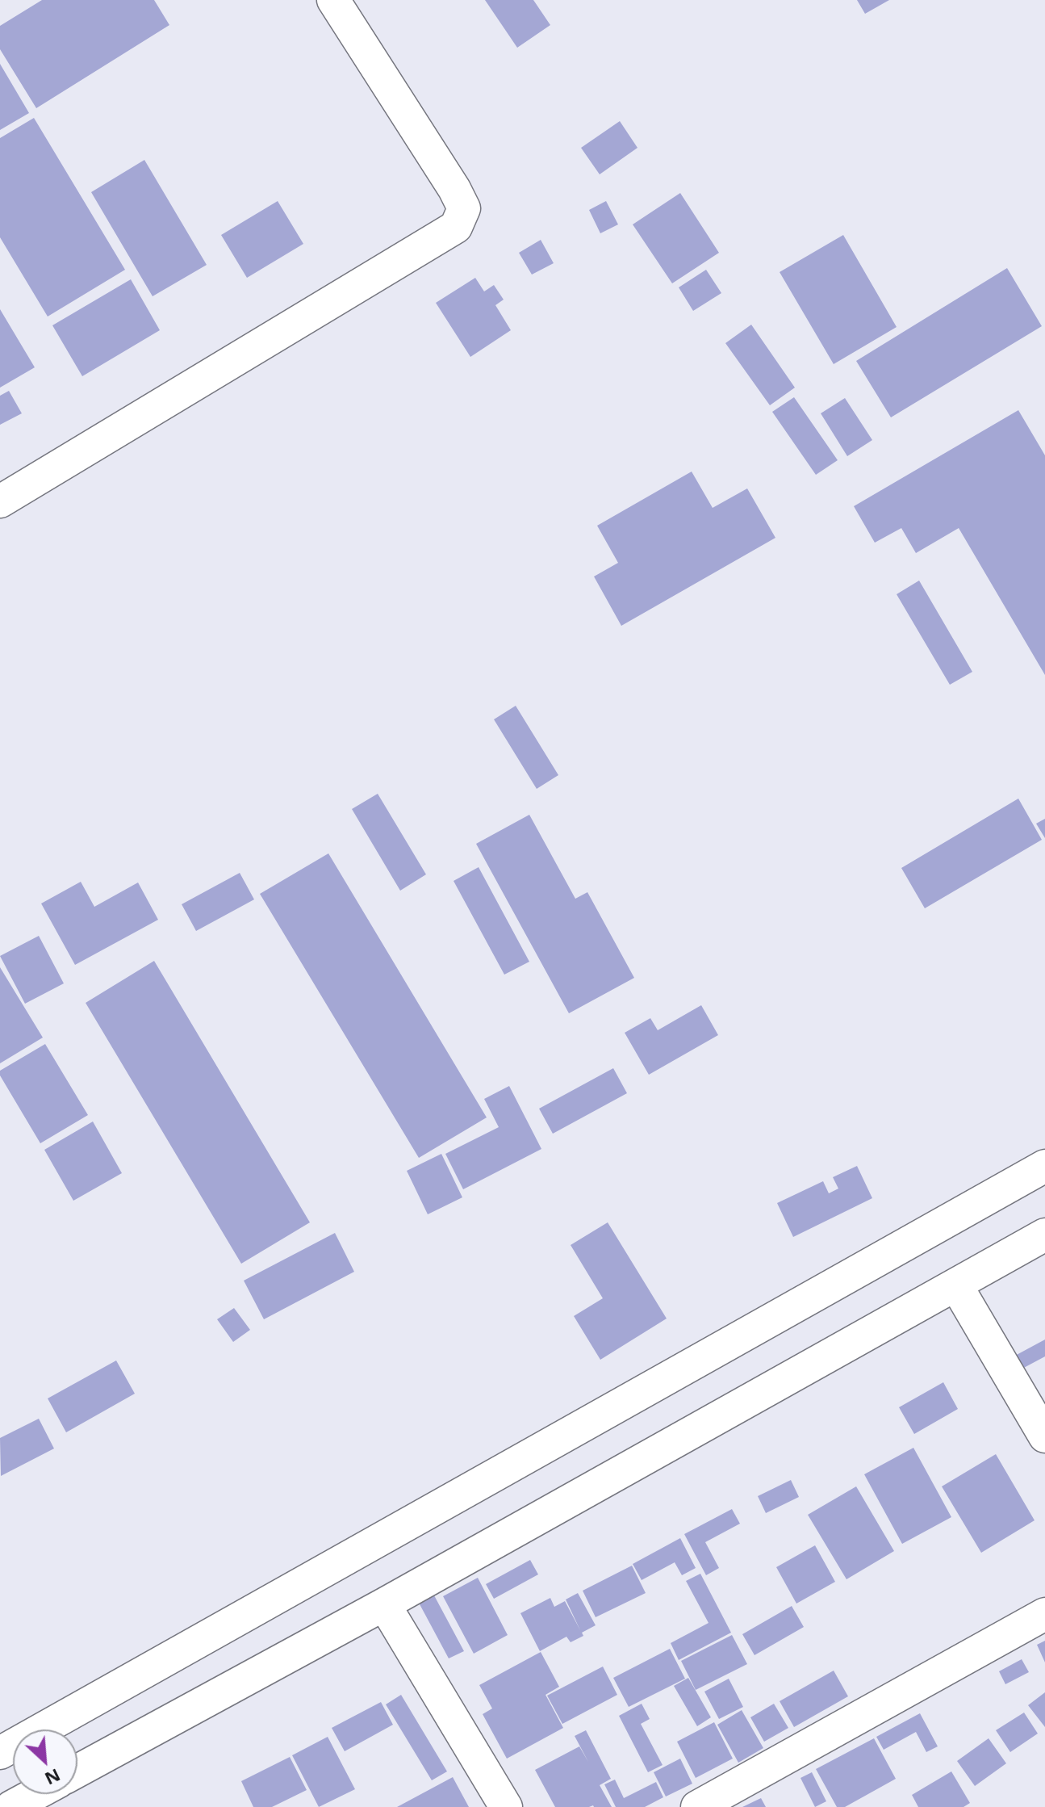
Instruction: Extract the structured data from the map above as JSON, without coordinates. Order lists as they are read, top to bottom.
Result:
{
  "north": "bottom right"
}
